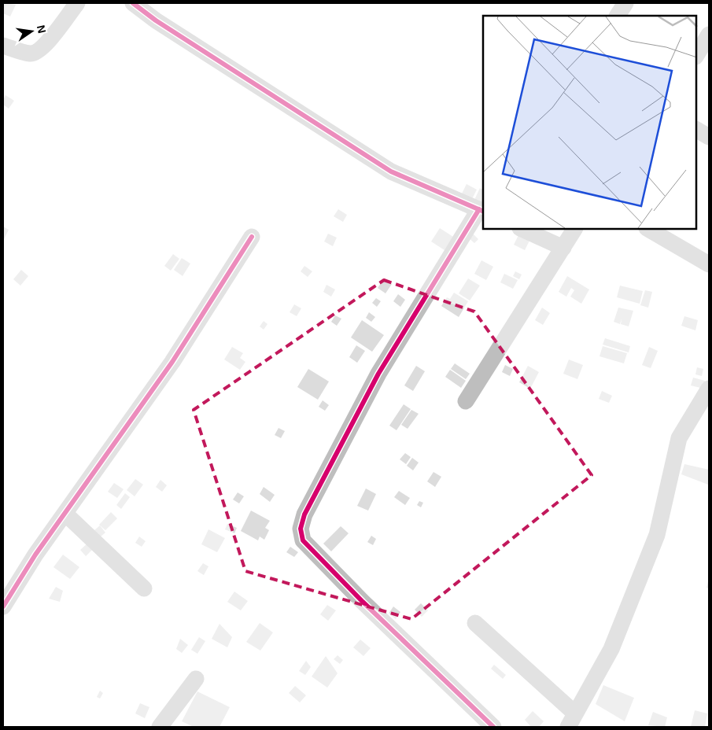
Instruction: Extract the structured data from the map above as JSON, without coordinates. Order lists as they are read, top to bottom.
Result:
{
  "north": "right"
}
